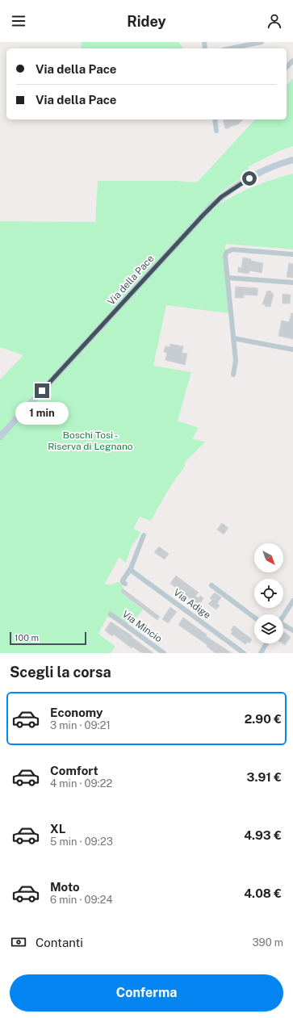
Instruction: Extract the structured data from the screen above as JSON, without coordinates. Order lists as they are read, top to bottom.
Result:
{
  "streets": {
    "main road": ["Via della Pace"],
    "street": ["Via Adige", "Via Mincio"]
  },
  "parks": ["Boschi Tosi - Riserva di Legnano"],
  "scale_bar": "100 m",
  "north": "bottom right",
  "page": {
    "header": "Ridey",
    "banner": ["Via della Pace", "Via della Pace"],
    "bubble": "1 min",
    "scale": "100 m",
    "heading": "Scegli la corsa",
    "list": [
      {
        "name": "Economy",
        "note": "3 min · 09:21",
        "value": "2.90 €"
      },
      {
        "name": "Comfort",
        "note": "4 min · 09:22",
        "value": "3.91 €"
      },
      {
        "name": "XL",
        "note": "5 min · 09:23",
        "value": "4.93 €"
      },
      {
        "name": "Moto",
        "note": "6 min · 09:24",
        "value": "4.08 €"
      }
    ],
    "pay": ["Contanti", "390 m"],
    "buttons": "Conferma"
  }
}
